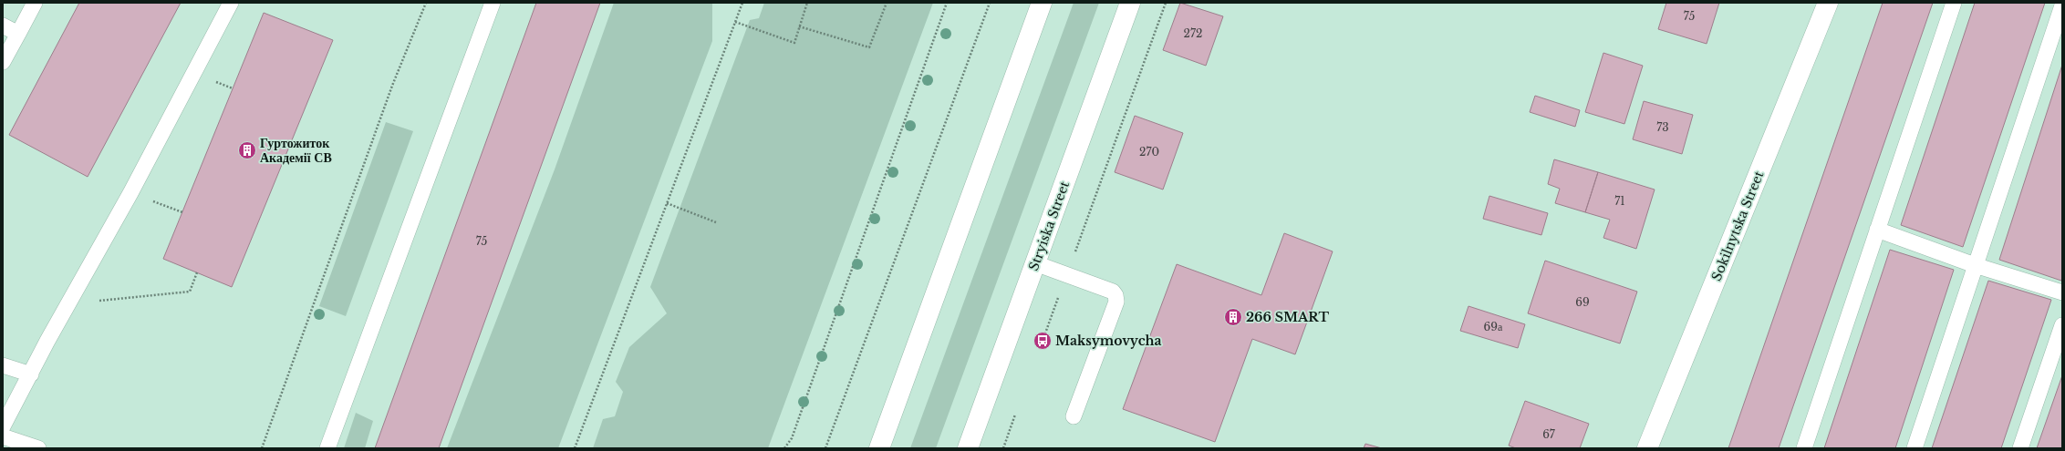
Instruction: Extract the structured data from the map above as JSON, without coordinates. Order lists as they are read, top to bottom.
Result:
{
  "streets": {
    "main road": ["Stryiska Street", "Sokilnytska Street"]
  },
  "places": {
    "building": ["Гуртожиток Академії СВ", "266 SMART"],
    "bus stop": ["Maksymovycha"]
  },
  "house_numbers": [
    "75",
    "272",
    "73",
    "270",
    "71",
    "75",
    "69",
    "69а",
    "67"
  ]
}
